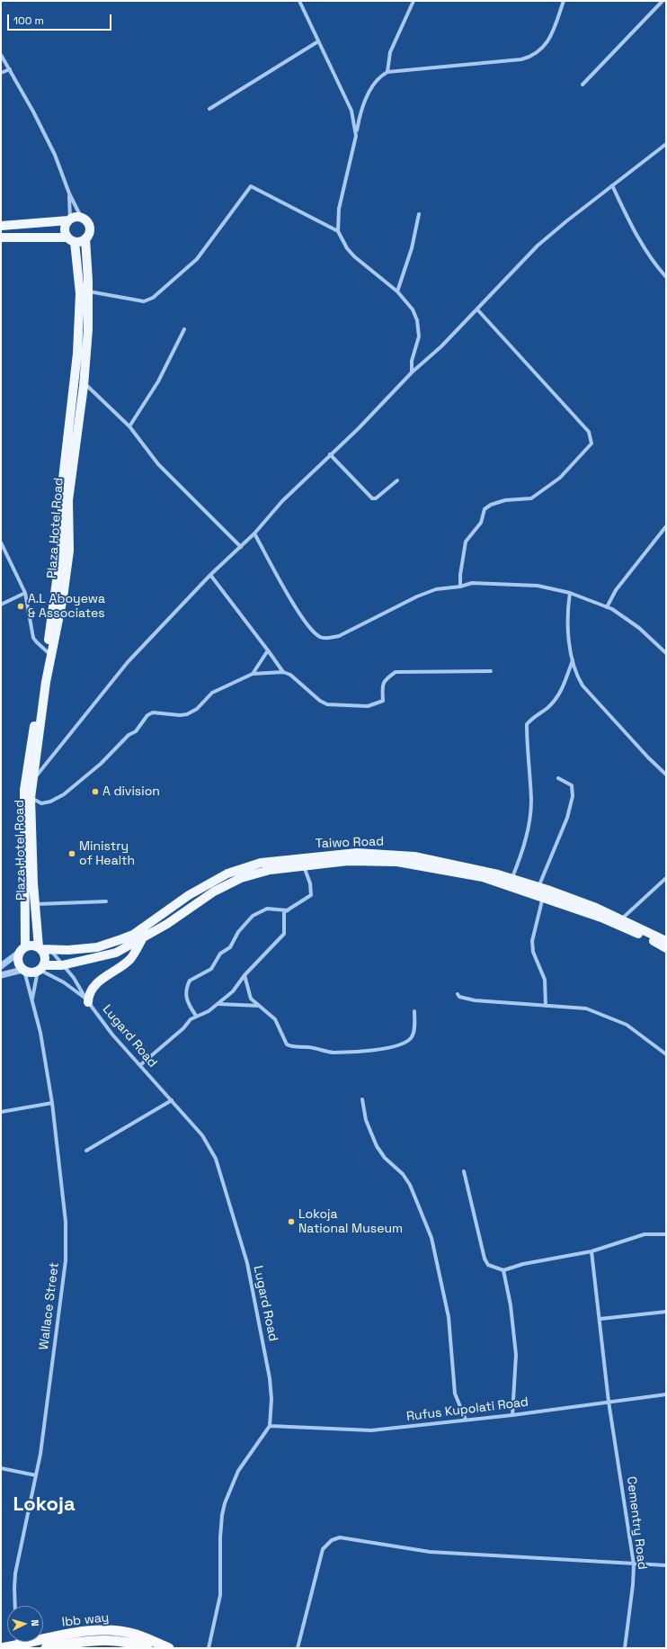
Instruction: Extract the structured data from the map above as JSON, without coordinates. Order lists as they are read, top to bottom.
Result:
{
  "streets": {
    "highway": ["Ibb way"],
    "main road": ["Plaza Hotel Road", "Taiwo Road"],
    "street": [
      "Lugard Road",
      "Wallace Street",
      "Rufus Kupolati Road",
      "Cementry Road"
    ]
  },
  "crossings": [
    ["Plaza Hotel Road", "Taiwo Road"],
    ["Plaza Hotel Road", "Wallace Street"],
    ["Taiwo Road", "Wallace Street"],
    ["Lugard Road", "Rufus Kupolati Road"],
    ["Rufus Kupolati Road", "Cementry Road"]
  ],
  "districts": ["Lokoja"],
  "places": [
    "A.L Aboyewa & Associates",
    "A division",
    "Ministry of Health",
    "Lokoja National Museum"
  ],
  "scale_bar": "100 m",
  "north": "right"
}
